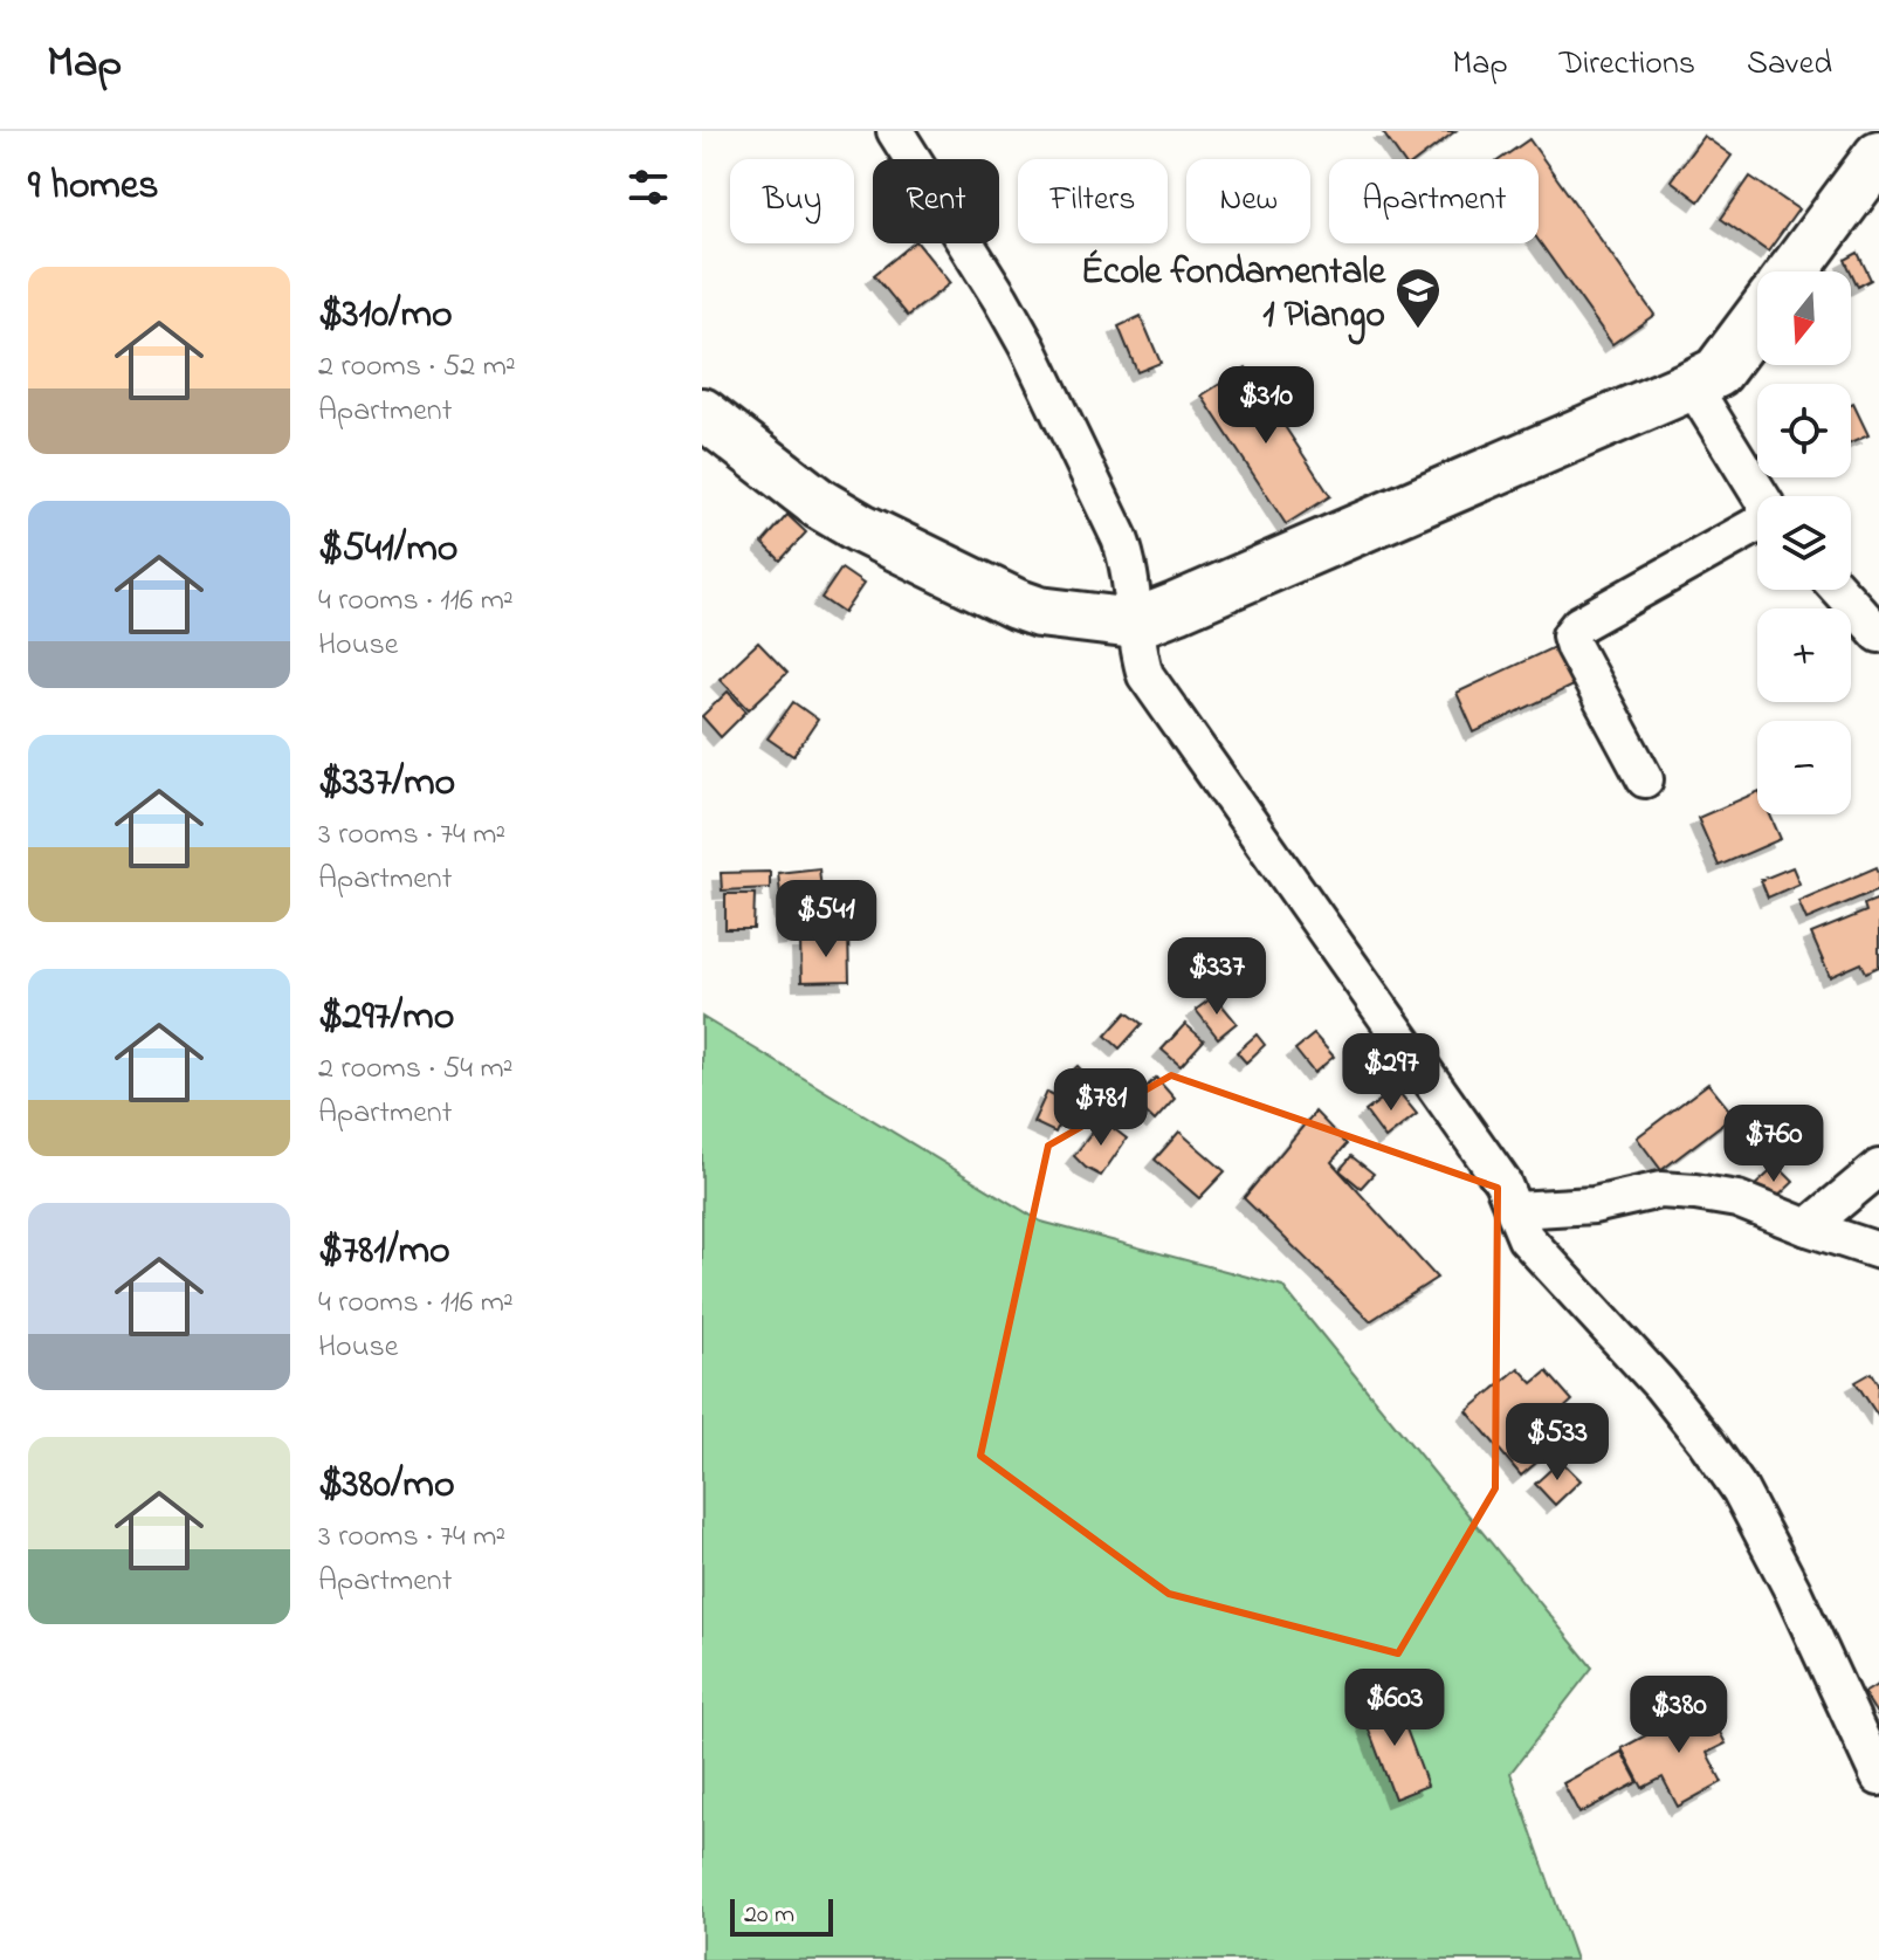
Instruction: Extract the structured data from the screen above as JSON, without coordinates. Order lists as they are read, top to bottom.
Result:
{
  "places": {
    "school or university": ["École fondamentale 1 Piango"]
  },
  "scale_bar": "20 m",
  "north": "bottom",
  "page": {
    "header": "Map",
    "nav": ["Map", "Directions", "Saved"],
    "heading": "9 homes",
    "chip": [
      "Buy",
      "Rent",
      "Filters",
      "New",
      "Apartment"
    ],
    "list": [
      {
        "name": "$310/mo",
        "note": "2 rooms · 52 m² · Apartment"
      },
      {
        "name": "$541/mo",
        "note": "4 rooms · 116 m² · House"
      },
      {
        "name": "$337/mo",
        "note": "3 rooms · 74 m² · Apartment"
      },
      {
        "name": "$297/mo",
        "note": "2 rooms · 54 m² · Apartment"
      },
      {
        "name": "$781/mo",
        "note": "4 rooms · 116 m² · House"
      },
      {
        "name": "$380/mo",
        "note": "3 rooms · 74 m² · Apartment"
      }
    ],
    "map_buttons": ["+", "−"],
    "price": [
      "$310",
      "$541",
      "$337",
      "$297",
      "$781",
      "$760",
      "$533",
      "$603",
      "$380"
    ],
    "scale": "20 m"
  }
}
